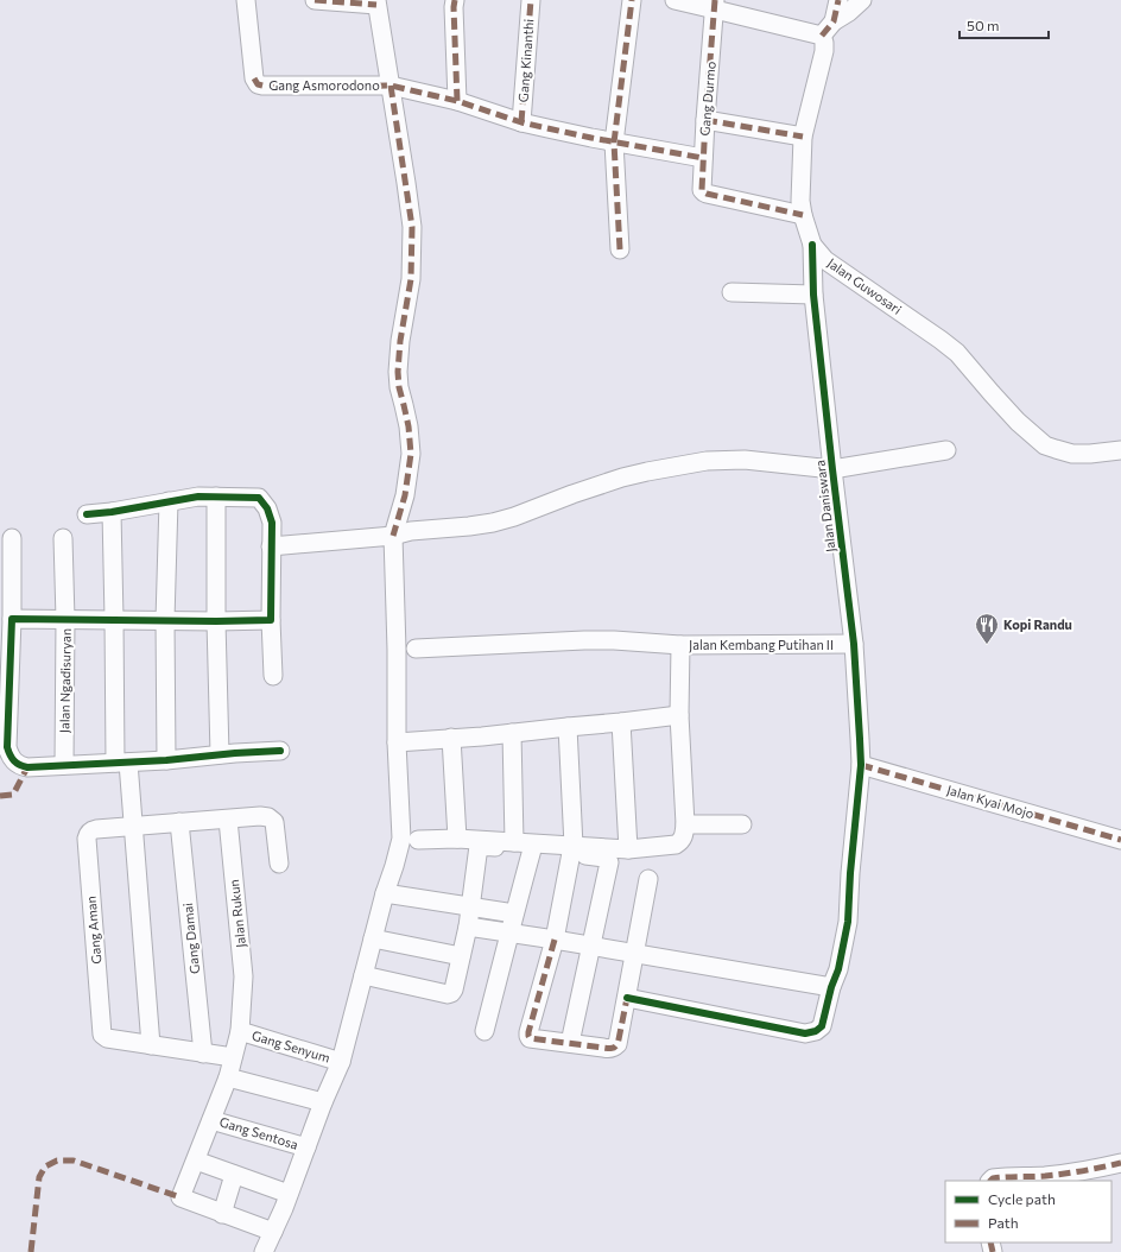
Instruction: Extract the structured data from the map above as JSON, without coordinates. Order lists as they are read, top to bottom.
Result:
{
  "streets": {
    "street": [
      "Gang Kinanthi",
      "Gang Asmorodono",
      "Gang Durmo",
      "Jalan Guwosari",
      "Jalan Daniswara",
      "Jalan Kembang Putihan II",
      "Jalan Ngadisuryan",
      "Jalan Kyai Mojo",
      "Jalan Rukun",
      "Gang Aman",
      "Gang Damai",
      "Gang Senyum",
      "Gang Sentosa"
    ]
  },
  "crossings": [
    ["Gang Durmo", "Jalan Guwosari"],
    ["Jalan Guwosari", "Jalan Daniswara"],
    ["Jalan Daniswara", "Jalan Kembang Putihan II"],
    ["Jalan Daniswara", "Jalan Kyai Mojo"],
    ["Jalan Rukun", "Gang Senyum"],
    ["Jalan Rukun", "Gang Sentosa"]
  ],
  "places": {
    "restaurant": ["Kopi Randu"]
  },
  "legend": ["Cycle path", "Path"],
  "scale_bar": "50 m"
}
